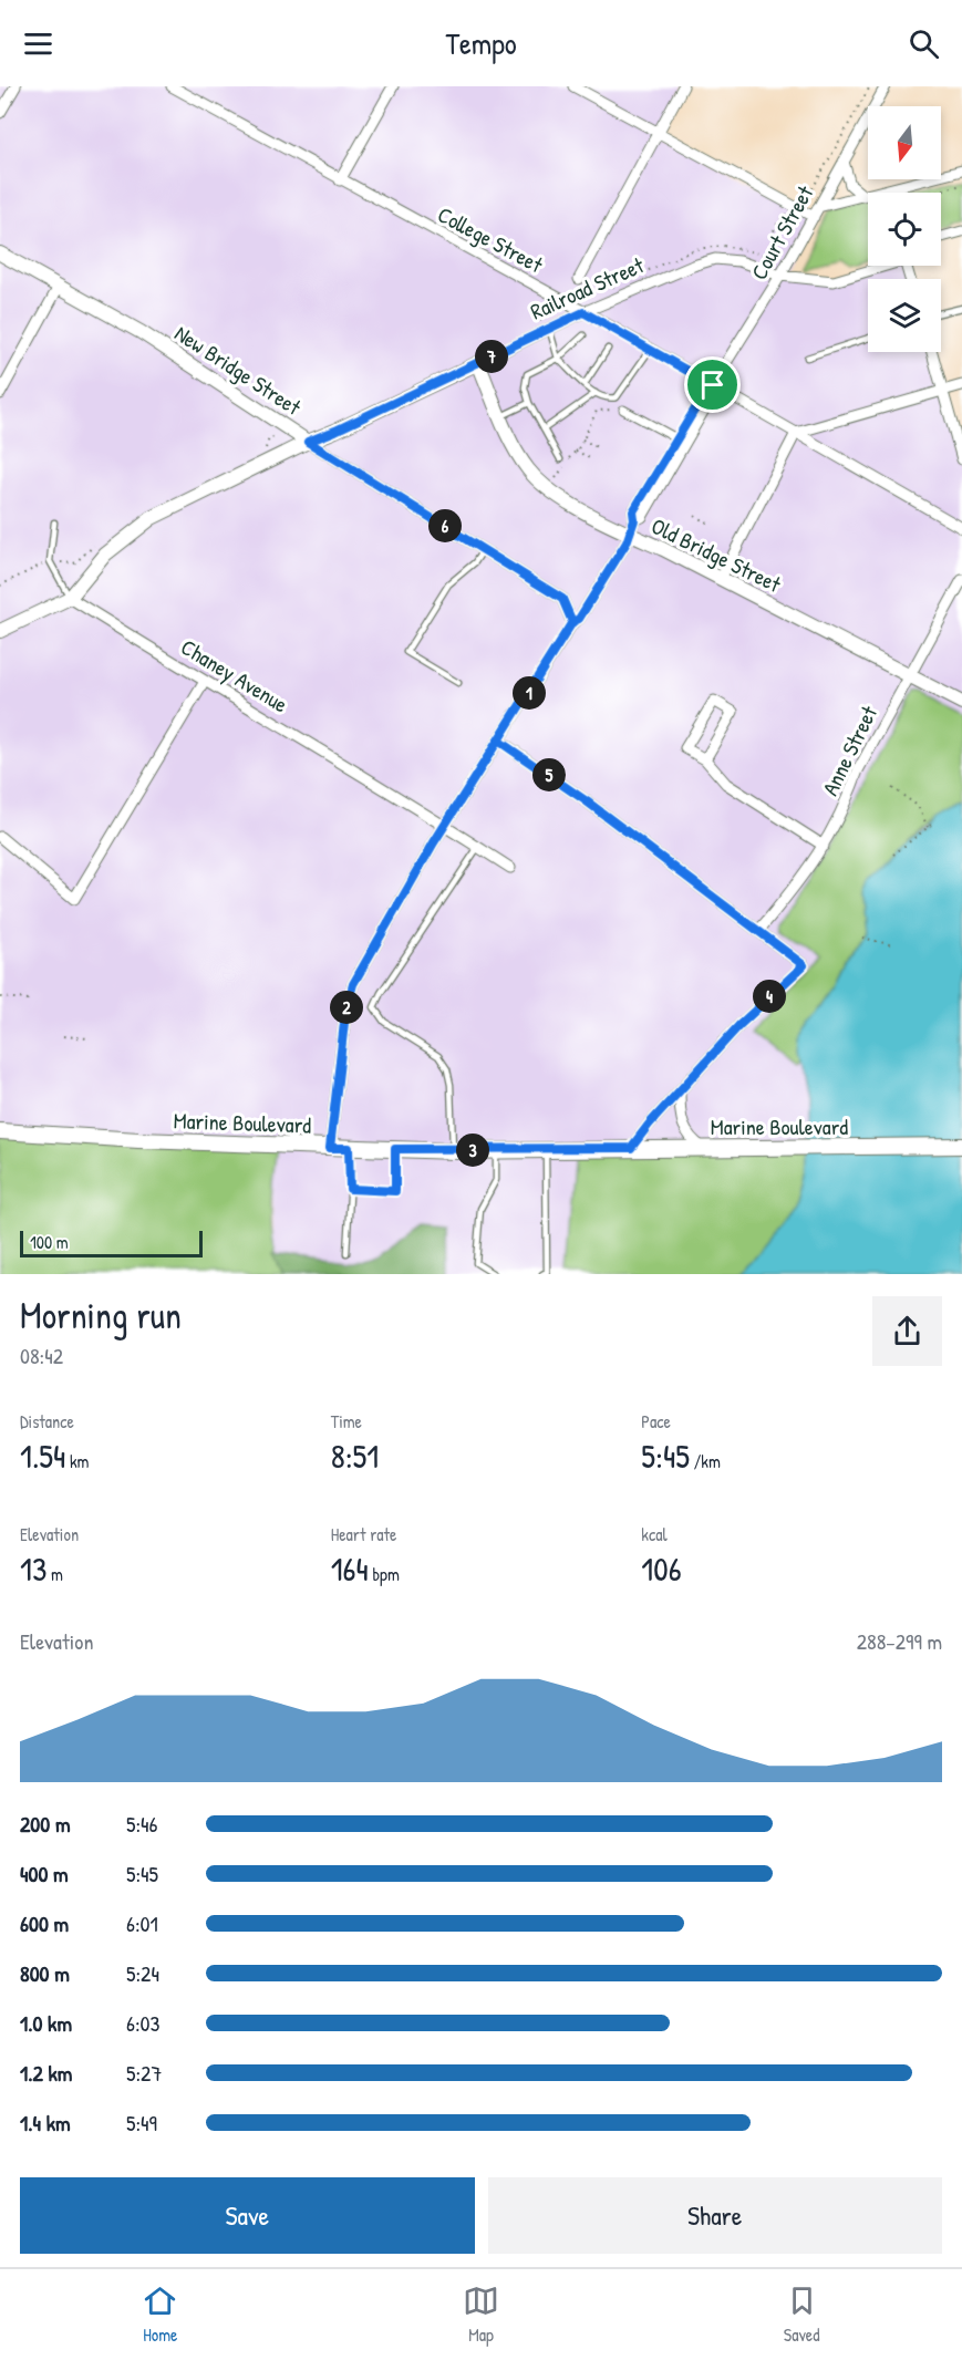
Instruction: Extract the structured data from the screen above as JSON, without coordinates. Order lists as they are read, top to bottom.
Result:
{
  "streets": {
    "main road": [
      "Railroad Street",
      "New Bridge Street",
      "Old Bridge Street",
      "Marine Boulevard"
    ],
    "street": [
      "Court Street",
      "College Street",
      "Chaney Avenue",
      "Anne Street"
    ]
  },
  "crossings": [
    ["Court Street", "College Street"],
    ["Court Street", "Railroad Street"],
    ["Court Street", "New Bridge Street"],
    ["Court Street", "Old Bridge Street"],
    ["Court Street", "Chaney Avenue"],
    ["Court Street", "Marine Boulevard"],
    ["College Street", "Railroad Street"],
    ["Railroad Street", "New Bridge Street"],
    ["Railroad Street", "Old Bridge Street"],
    ["Railroad Street", "Chaney Avenue"],
    ["Old Bridge Street", "Anne Street"]
  ],
  "scale_bar": "100 m",
  "north": "bottom",
  "page": {
    "header": "Tempo",
    "pins": [
      "7",
      "6",
      "1",
      "5",
      "4",
      "2",
      "3"
    ],
    "scale": "100 m",
    "heading": ["Morning run", "08:42"],
    "stats": [
      ["Distance", "1.54 km"],
      ["Time", "8:51"],
      ["Pace", "5:45 /km"],
      ["Elevation", "13 m"],
      ["Heart rate", "164 bpm"],
      ["kcal", "106"]
    ],
    "chart": ["Elevation", "288–299 m"],
    "list": [
      {
        "name": "200 m",
        "note": "5:46"
      },
      {
        "name": "400 m",
        "note": "5:45"
      },
      {
        "name": "600 m",
        "note": "6:01"
      },
      {
        "name": "800 m",
        "note": "5:24"
      },
      {
        "name": "1.0 km",
        "note": "6:03"
      },
      {
        "name": "1.2 km",
        "note": "5:27"
      },
      {
        "name": "1.4 km",
        "note": "5:49"
      }
    ],
    "buttons": ["Save", "Share"],
    "tabs": ["Home", "Map", "Saved"]
  }
}
